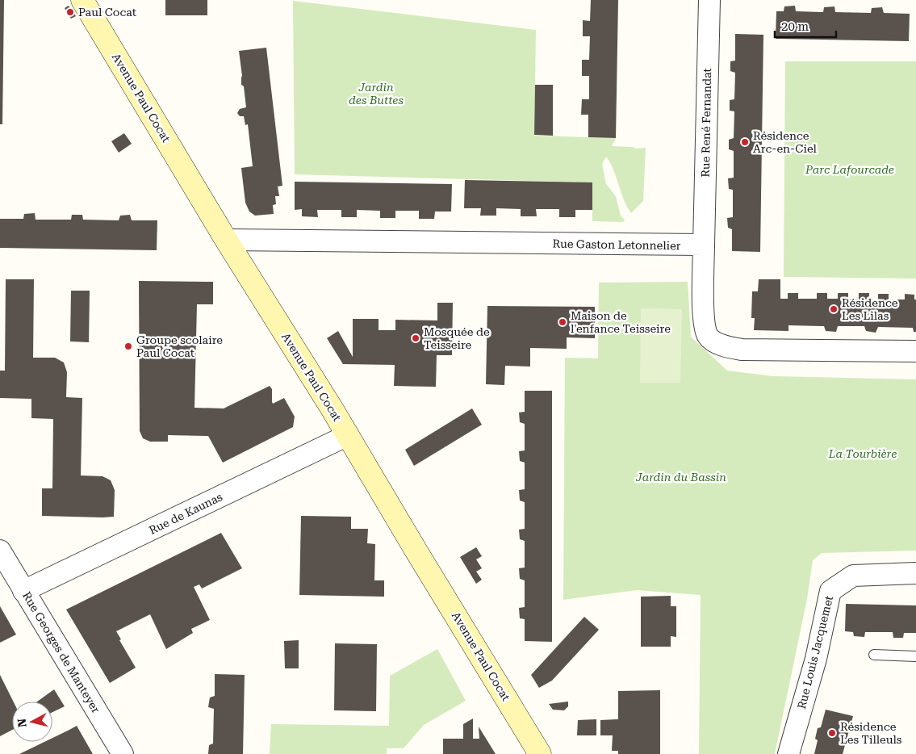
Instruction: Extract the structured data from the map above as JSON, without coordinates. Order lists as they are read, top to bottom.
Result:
{
  "streets": {
    "street": [
      "Avenue Paul Cocat",
      "Rue René Fernandat",
      "Rue Gaston Letonnelier",
      "Rue de Kaunas",
      "Rue Georges de Manteyer",
      "Rue Louis Jacquemet"
    ]
  },
  "crossings": [
    ["Avenue Paul Cocat", "Rue Gaston Letonnelier"],
    ["Avenue Paul Cocat", "Rue de Kaunas"],
    ["Rue René Fernandat", "Rue Gaston Letonnelier"],
    ["Rue de Kaunas", "Rue Georges de Manteyer"]
  ],
  "parks": [
    "Jardin des Buttes",
    "Parc Lafourcade",
    "La Tourbière",
    "Jardin du Bassin"
  ],
  "places": [
    "Paul Cocat",
    "Résidence Arc-en-Ciel",
    "Résidence Les Lilas",
    "Maison de l'enfance Teisseire",
    "Mosquée de Teisseire",
    "Groupe scolaire Paul Cocat",
    "Résidence Les Tilleuls"
  ],
  "scale_bar": "20 m",
  "north": "left"
}
